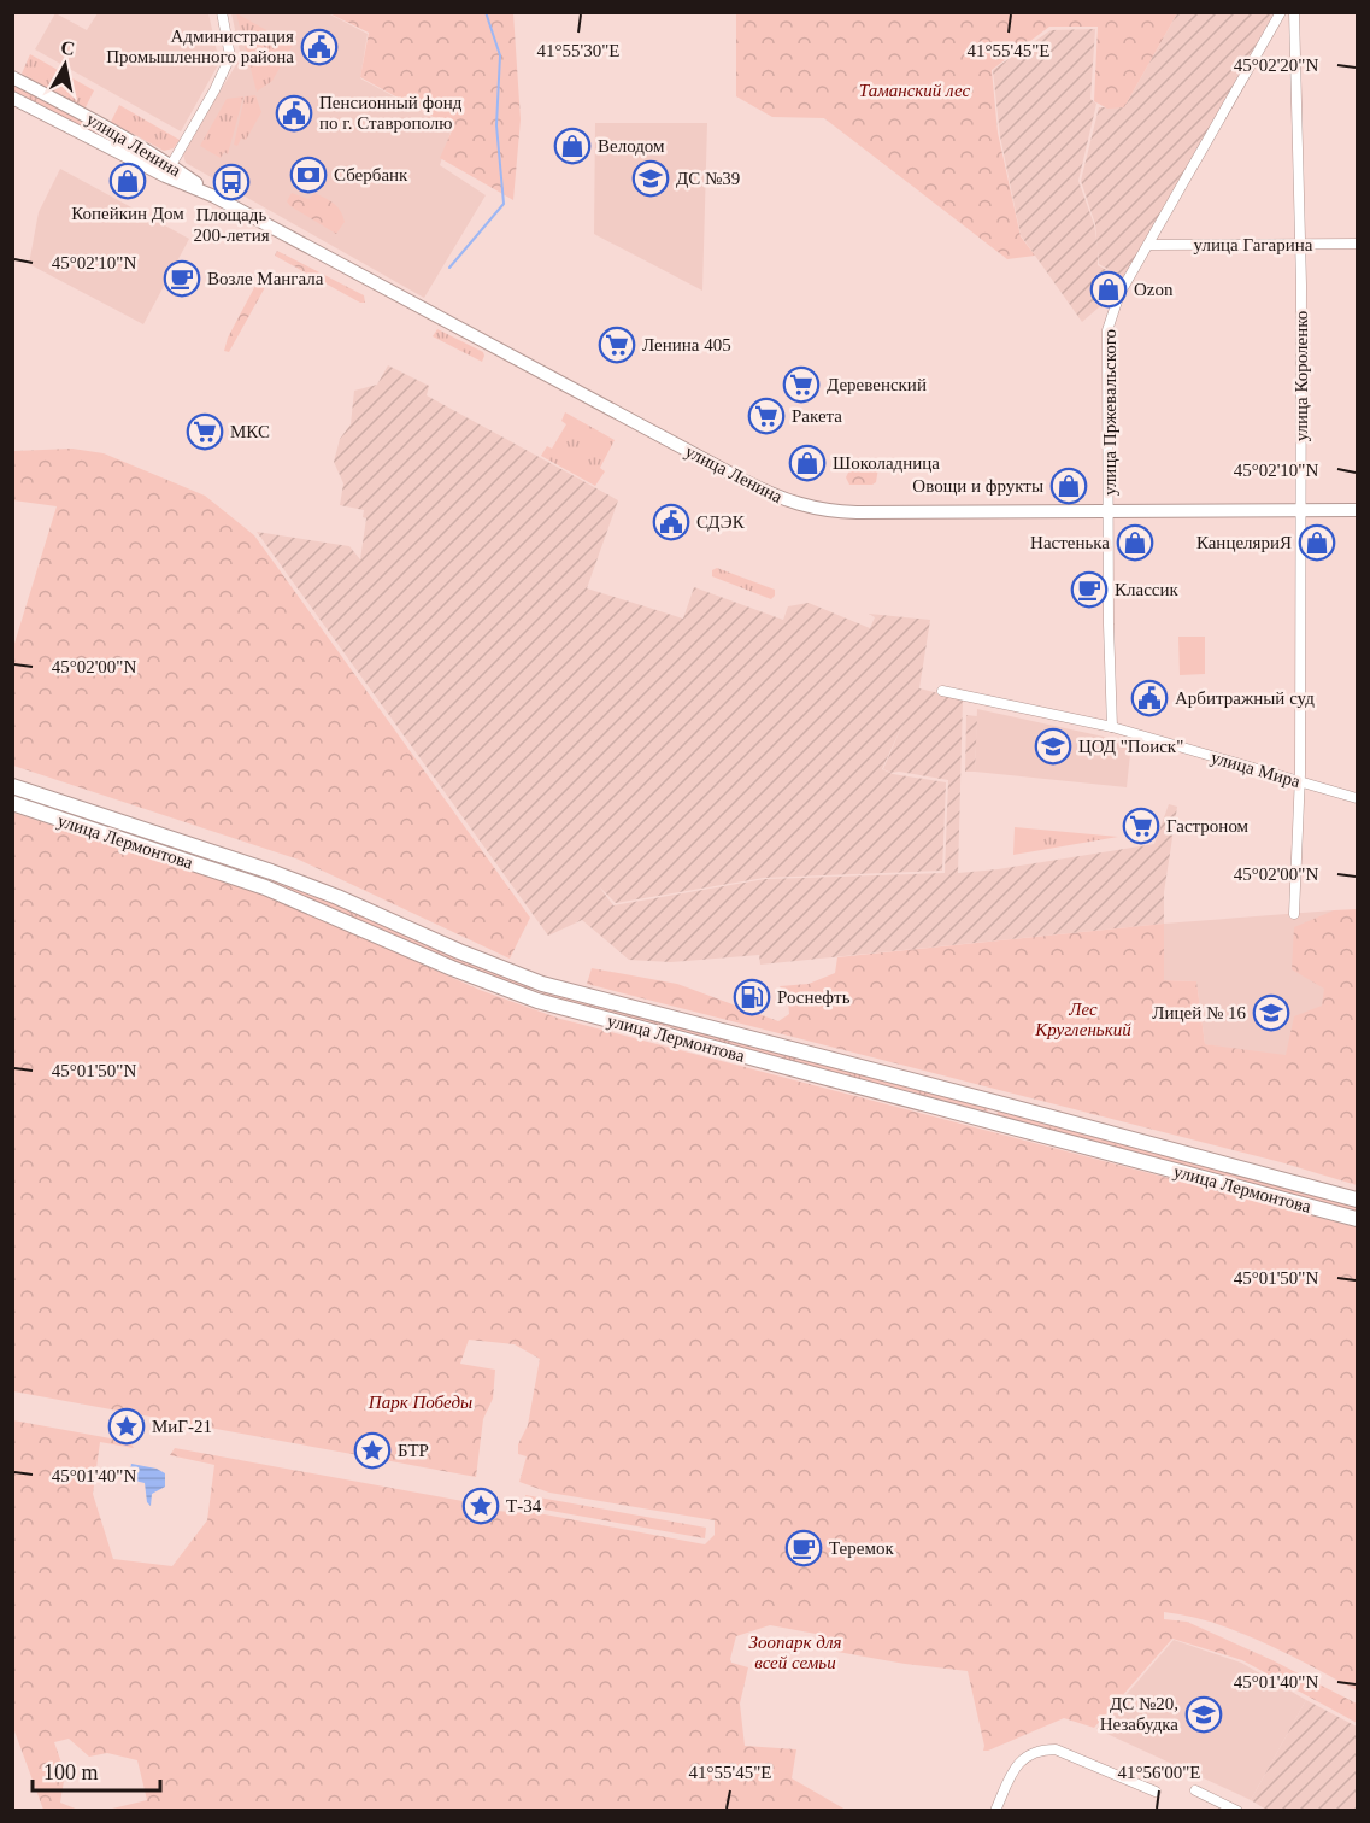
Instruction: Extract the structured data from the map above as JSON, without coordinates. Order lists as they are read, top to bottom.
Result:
{
  "streets": {
    "main road": ["улица Ленина", "улица Лермонтова"],
    "street": [
      "улица Гагарина",
      "улица Короленко",
      "улица Пржевальского",
      "улица Мира"
    ]
  },
  "crossings": [
    ["улица Ленина", "улица Короленко"],
    ["улица Ленина", "улица Пржевальского"],
    ["улица Гагарина", "улица Короленко"],
    ["улица Гагарина", "улица Пржевальского"],
    ["улица Короленко", "улица Мира"],
    ["улица Пржевальского", "улица Мира"]
  ],
  "parks": [
    "Таманский лес",
    "Лес Кругленький",
    "Парк Победы",
    "Зоопарк для всей семьи"
  ],
  "places": {
    "public building": [
      "Администрация Промышленного района",
      "Пенсионный фонд по г. Ставрополю",
      "СДЭК",
      "Арбитражный суд"
    ],
    "shop": [
      "Велодом",
      "Копейкин Дом",
      "Ozon",
      "Шоколадница",
      "Овощи и фрукты",
      "Настенька",
      "КанцеляриЯ"
    ],
    "bank": ["Сбербанк"],
    "school or university": [
      "ДС №39",
      "ЦОД \"Поиск\"",
      "Лицей № 16",
      "ДС №20, Незабудка"
    ],
    "bus stop": ["Площадь 200-летия"],
    "cafe": ["Возле Мангала", "Классик", "Теремок"],
    "supermarket": [
      "Ленина 405",
      "Деревенский",
      "Ракета",
      "МКС",
      "Гастроном"
    ],
    "fuel station": ["Роснефть"],
    "place": ["МиГ-21", "БТР", "Т-34"]
  },
  "scale_bar": "100 m",
  "north": "top",
  "coordinates": [
    "41°55'30\"E",
    "41°55'45\"E",
    "45°02'20\"N",
    "45°02'10\"N",
    "45°02'00\"N",
    "45°01'50\"N",
    "45°01'40\"N",
    "41°56'00\"E"
  ]
}
